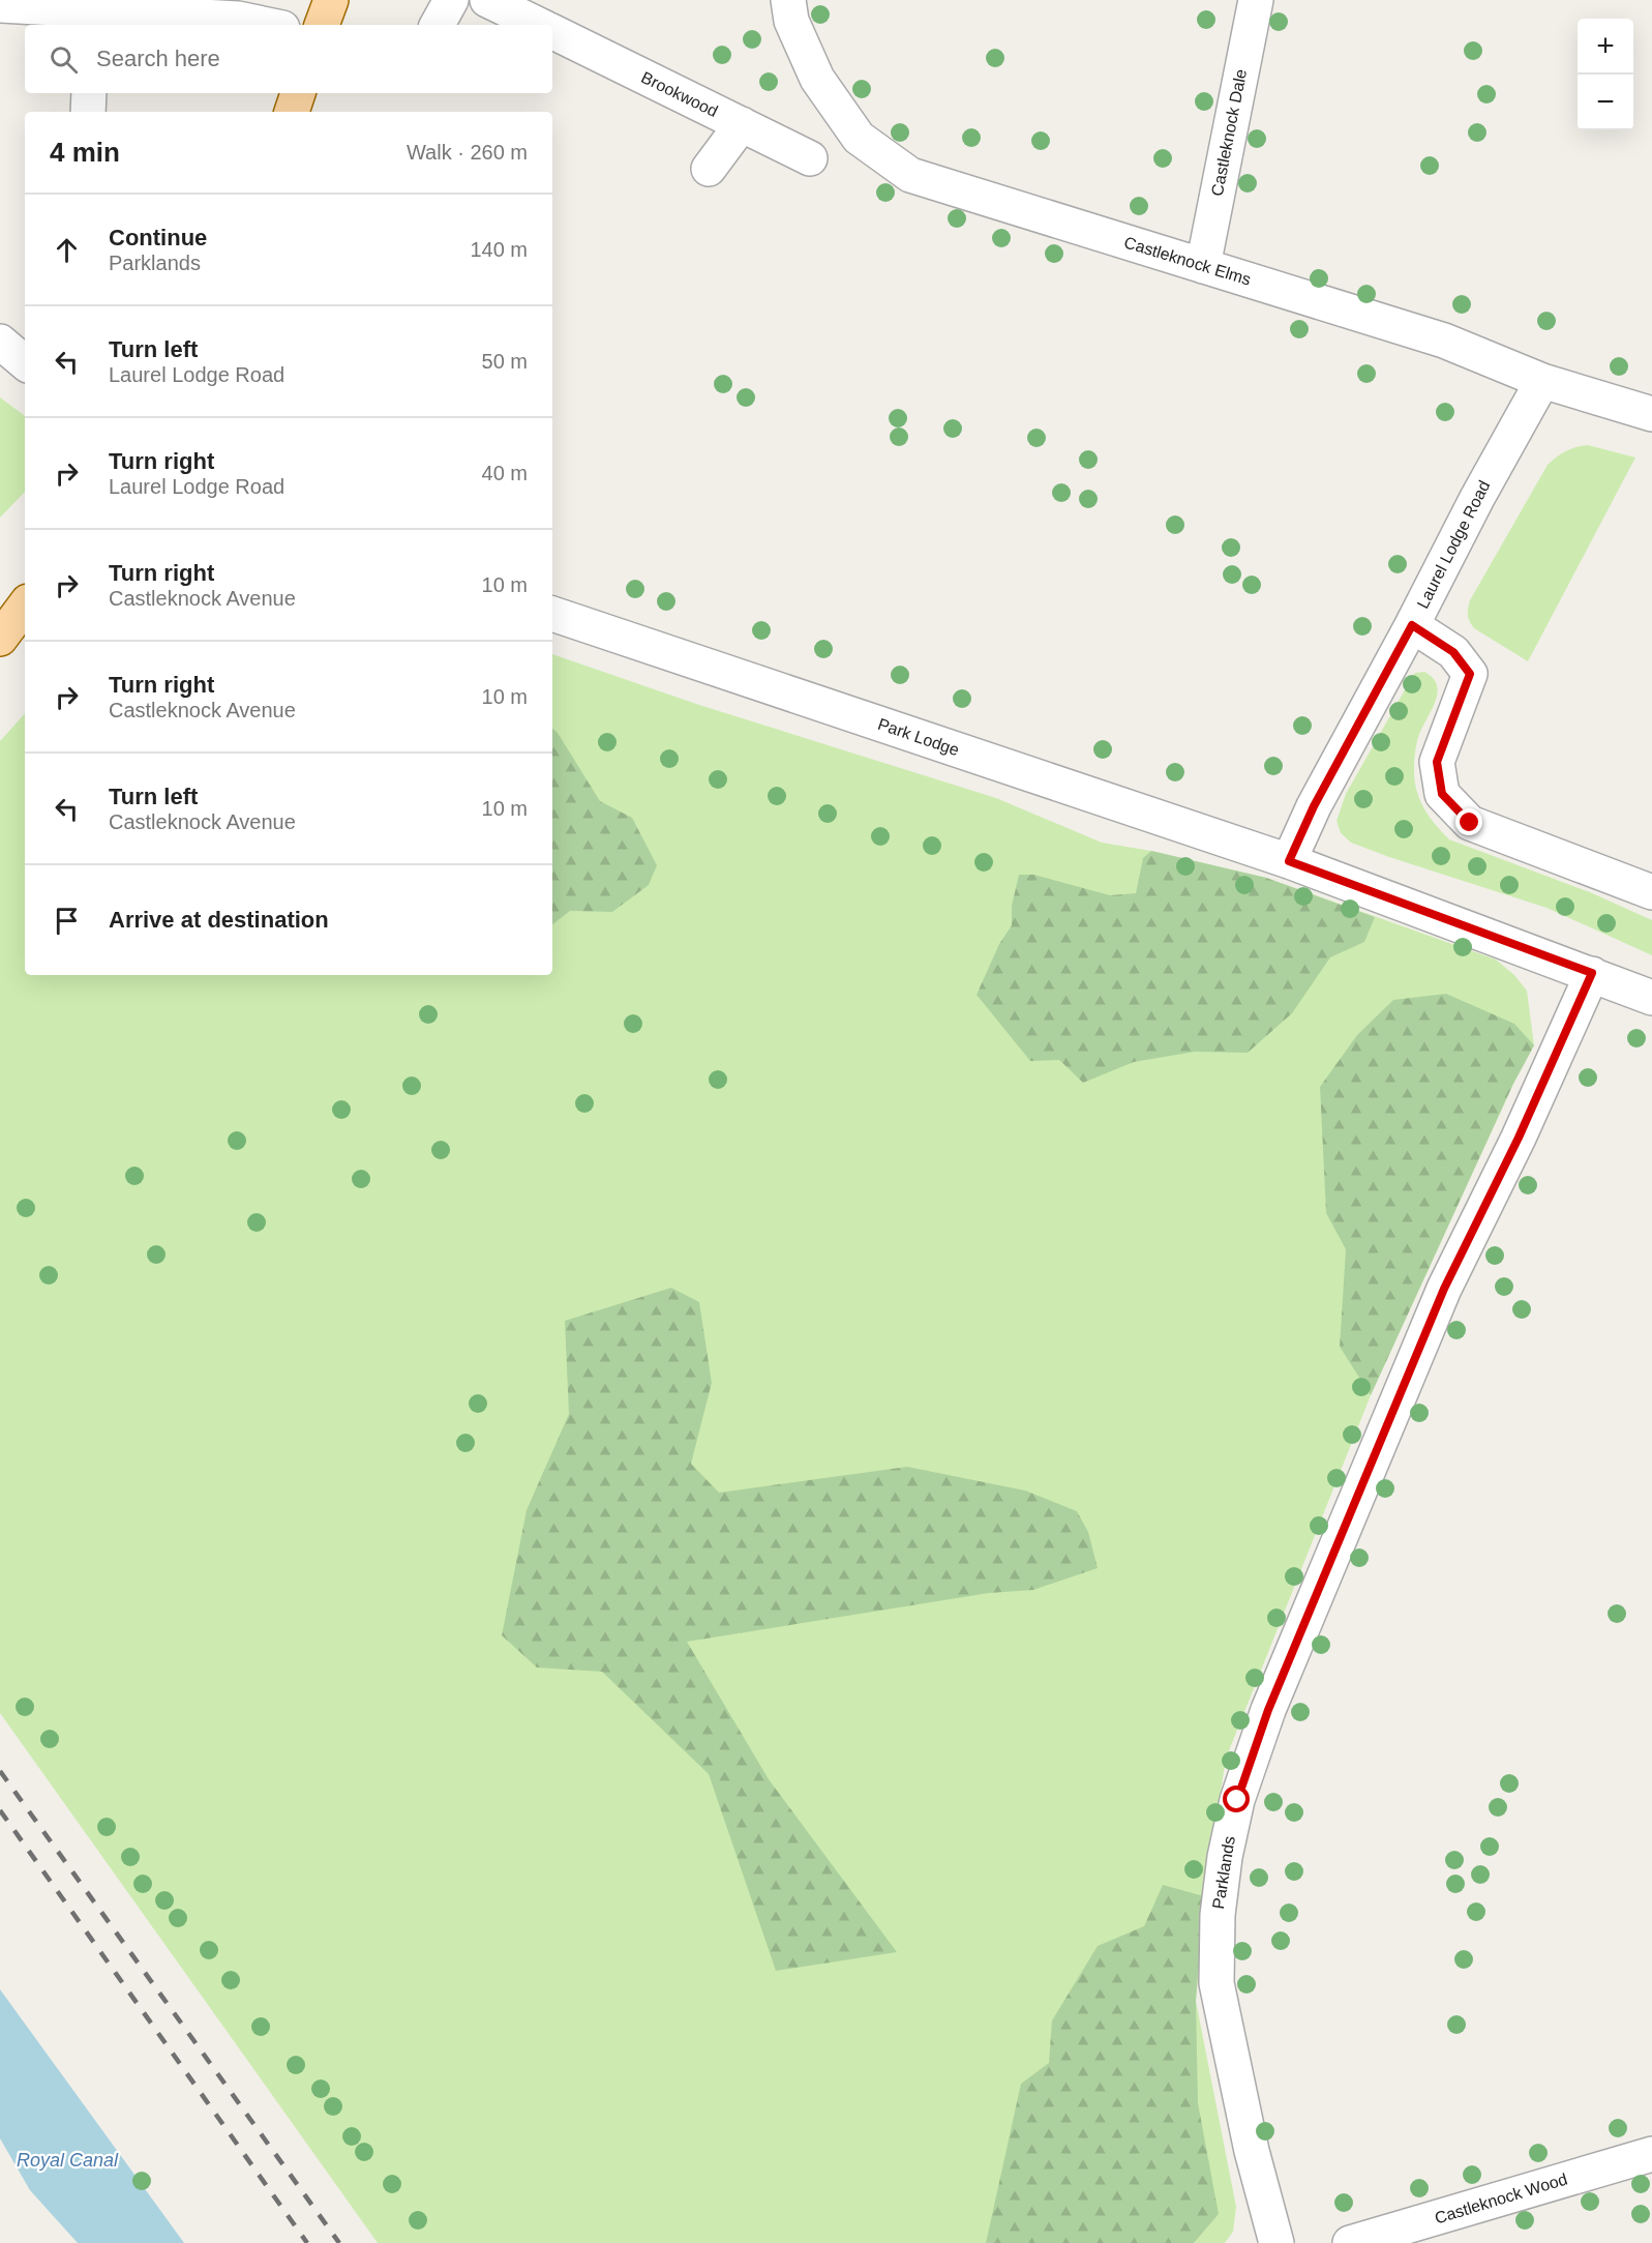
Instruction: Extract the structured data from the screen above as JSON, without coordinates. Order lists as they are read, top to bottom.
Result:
{
  "streets": {
    "street": [
      "Brookwood",
      "Castleknock Dale",
      "Castleknock Elms",
      "Laurel Lodge Road",
      "Park Lodge",
      "Parklands",
      "Castleknock Wood"
    ]
  },
  "crossings": [
    ["Castleknock Dale", "Castleknock Elms"],
    ["Castleknock Elms", "Laurel Lodge Road"],
    ["Laurel Lodge Road", "Park Lodge"]
  ],
  "water": ["Royal Canal"],
  "page": {
    "map_buttons": ["+", "−"],
    "search": "Search here",
    "heading": ["4 min", "Walk · 260 m"],
    "list": [
      ["Continue", "Parklands", "140 m"],
      ["Turn left", "Laurel Lodge Road", "50 m"],
      ["Turn right", "Laurel Lodge Road", "40 m"],
      ["Turn right", "Castleknock Avenue", "10 m"],
      ["Turn right", "Castleknock Avenue", "10 m"],
      ["Turn left", "Castleknock Avenue", "10 m"],
      "Arrive at destination"
    ]
  }
}
